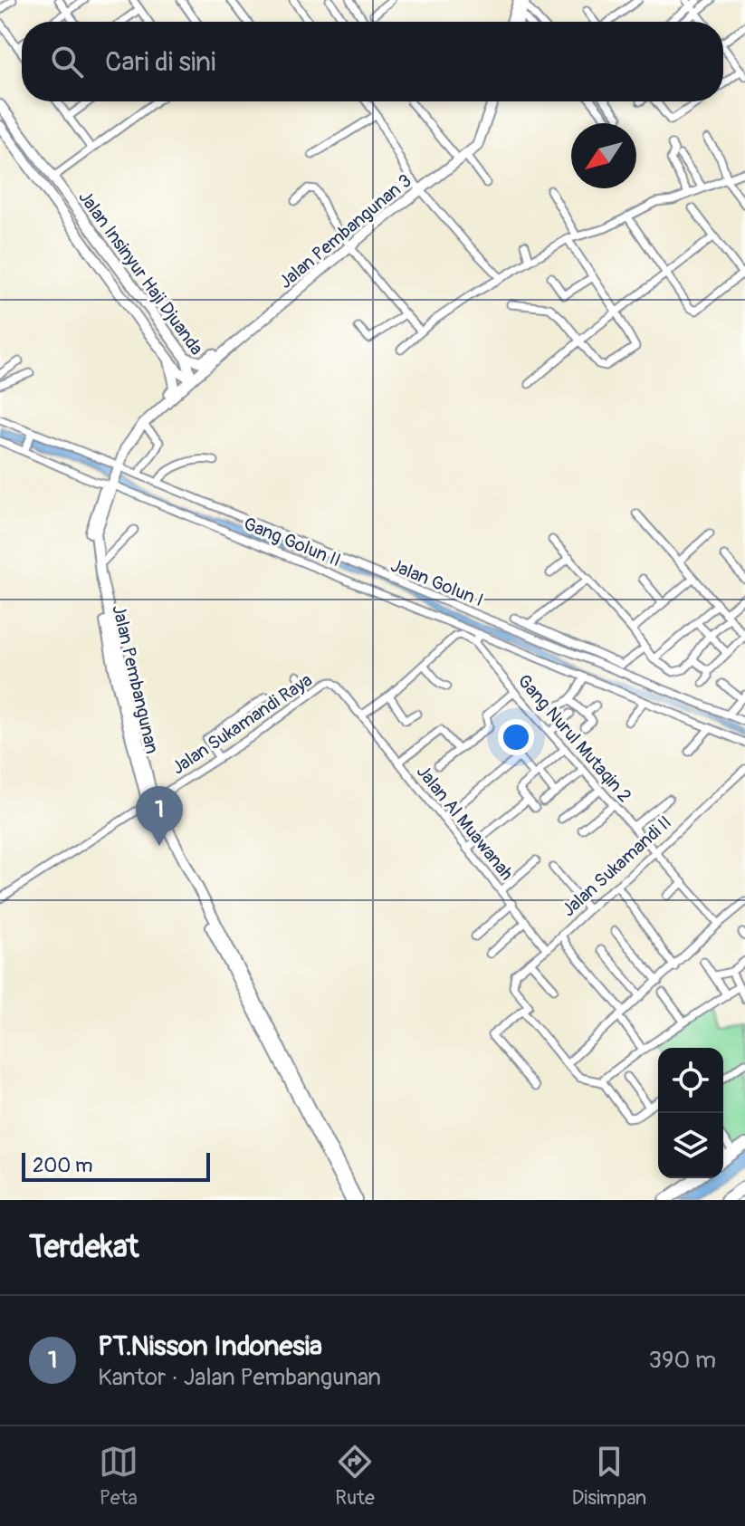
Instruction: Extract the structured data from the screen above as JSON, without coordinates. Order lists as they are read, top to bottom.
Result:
{
  "streets": {
    "main road": ["Jalan Pembangunan 3", "Jalan Insinyur Haji Djuanda", "Jalan Pembangunan"],
    "street": [
      "Gang Golun II",
      "Jalan Golun I",
      "Jalan Sukamandi Raya",
      "Gang Nurul Mutaqin 2",
      "Jalan Al Muawanah",
      "Jalan Sukamandi II"
    ]
  },
  "crossings": [
    ["Jalan Pembangunan 3", "Jalan Insinyur Haji Djuanda"],
    ["Jalan Pembangunan 3", "Jalan Pembangunan"],
    ["Jalan Insinyur Haji Djuanda", "Jalan Pembangunan"],
    ["Gang Golun II", "Jalan Pembangunan"],
    ["Jalan Golun I", "Jalan Pembangunan"],
    ["Jalan Pembangunan", "Jalan Sukamandi Raya"],
    ["Jalan Sukamandi Raya", "Jalan Al Muawanah"],
    ["Gang Nurul Mutaqin 2", "Jalan Sukamandi II"],
    ["Jalan Al Muawanah", "Jalan Sukamandi II"]
  ],
  "scale_bar": "200 m",
  "north": "bottom left",
  "page": {
    "search": "Cari di sini",
    "pins": "1",
    "scale": "200 m",
    "heading": "Terdekat",
    "list": [
      {
        "mark": "1",
        "name": "PT.Nisson Indonesia",
        "note": "Kantor · Jalan Pembangunan",
        "value": "390 m"
      }
    ],
    "nav": ["Peta", "Rute", "Disimpan"]
  }
}
